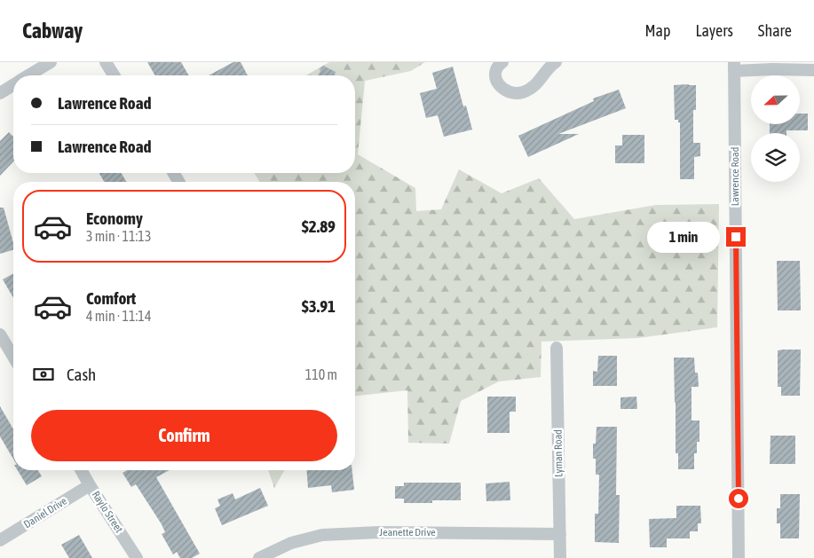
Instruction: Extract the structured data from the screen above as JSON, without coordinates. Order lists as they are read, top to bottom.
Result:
{
  "streets": {
    "street": [
      "Lawrence Road",
      "Lyman Road",
      "Raylo Street",
      "Daniel Drive",
      "Jeanette Drive"
    ]
  },
  "crossings": [
    ["Lyman Road", "Jeanette Drive"],
    ["Raylo Street", "Daniel Drive"]
  ],
  "north": "left",
  "page": {
    "header": "Cabway",
    "nav": ["Map", "Layers", "Share"],
    "banner": ["Lawrence Road", "Lawrence Road"],
    "list": [
      {
        "name": "Economy",
        "note": "3 min · 11:13",
        "value": "$2.89"
      },
      {
        "name": "Comfort",
        "note": "4 min · 11:14",
        "value": "$3.91"
      }
    ],
    "bubble": "1 min",
    "pay": ["Cash", "110 m"],
    "buttons": "Confirm"
  }
}
